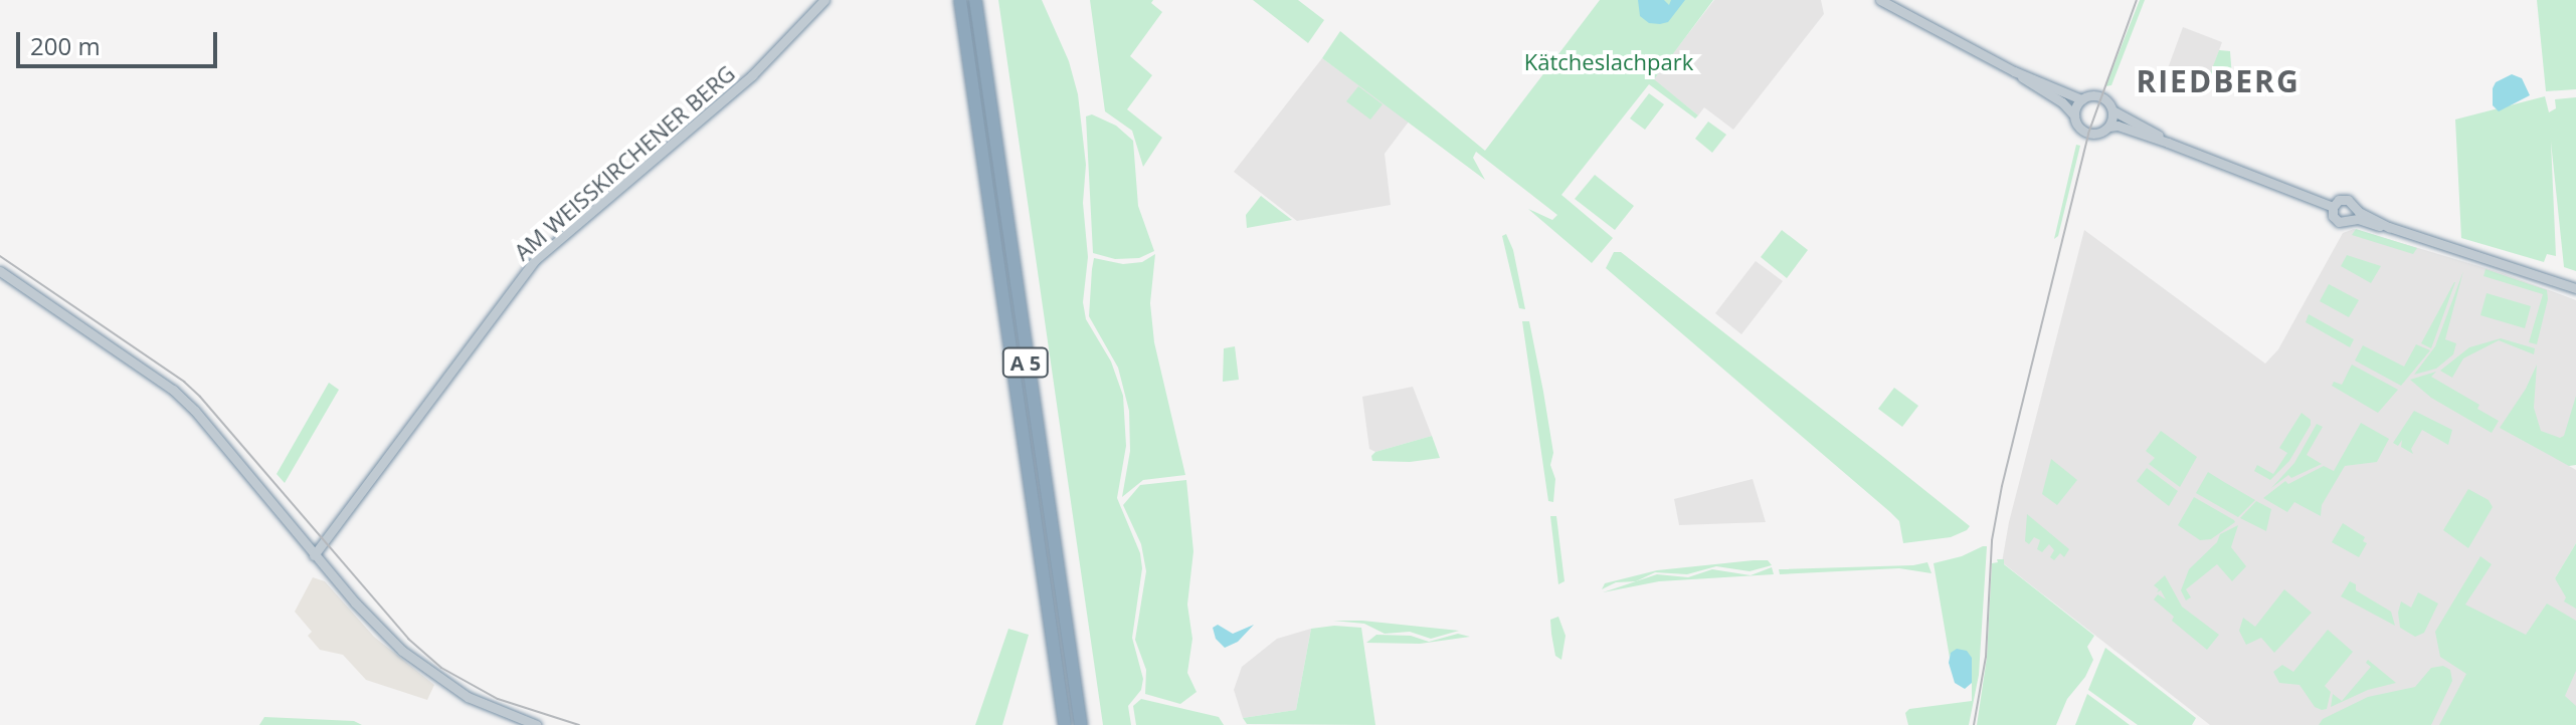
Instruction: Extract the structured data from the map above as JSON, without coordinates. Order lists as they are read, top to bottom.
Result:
{
  "streets": {
    "highway": ["A 5"],
    "main road": ["AM WEISSKIRCHENER BERG"]
  },
  "districts": ["RIEDBERG"],
  "parks": ["Kätcheslachpark"],
  "scale_bar": "200 m"
}
